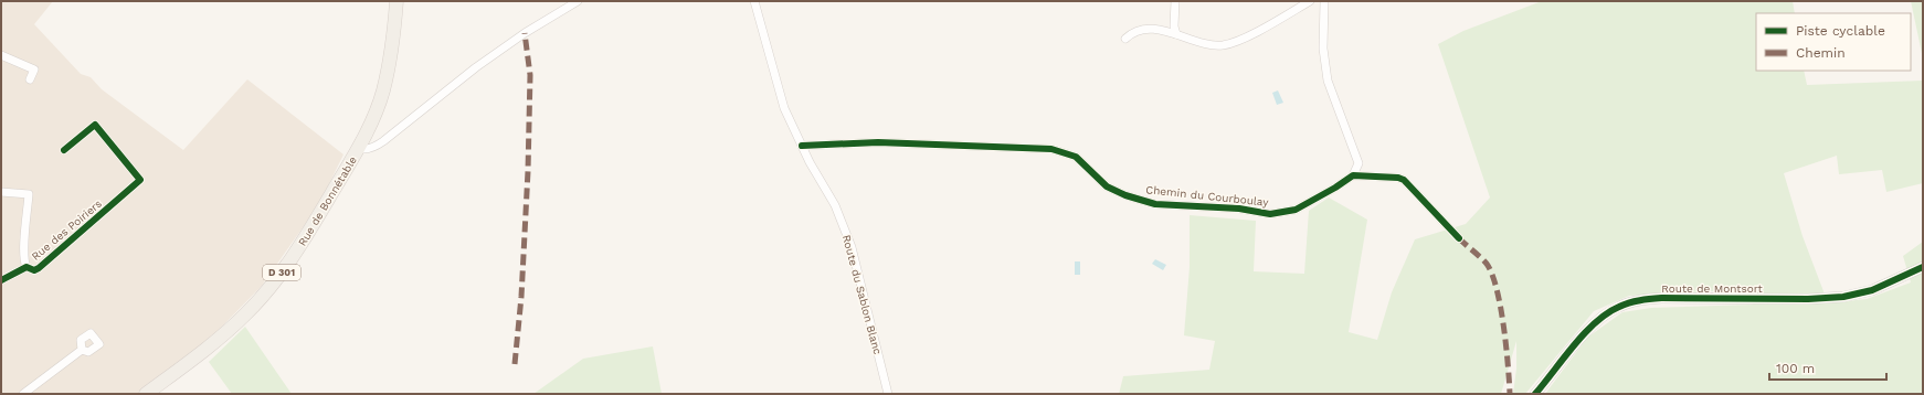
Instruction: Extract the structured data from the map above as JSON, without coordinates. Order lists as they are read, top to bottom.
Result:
{
  "streets": {
    "main road": ["Rue de Bonnétable", "D 301"],
    "street": [
      "Chemin du Courboulay",
      "Rue des Poiriers",
      "Route de Montsort",
      "Route du Sablon Blanc"
    ]
  },
  "crossings": [
    ["Chemin du Courboulay", "Route du Sablon Blanc"]
  ],
  "legend": ["Piste cyclable", "Chemin"],
  "scale_bar": "100 m"
}
